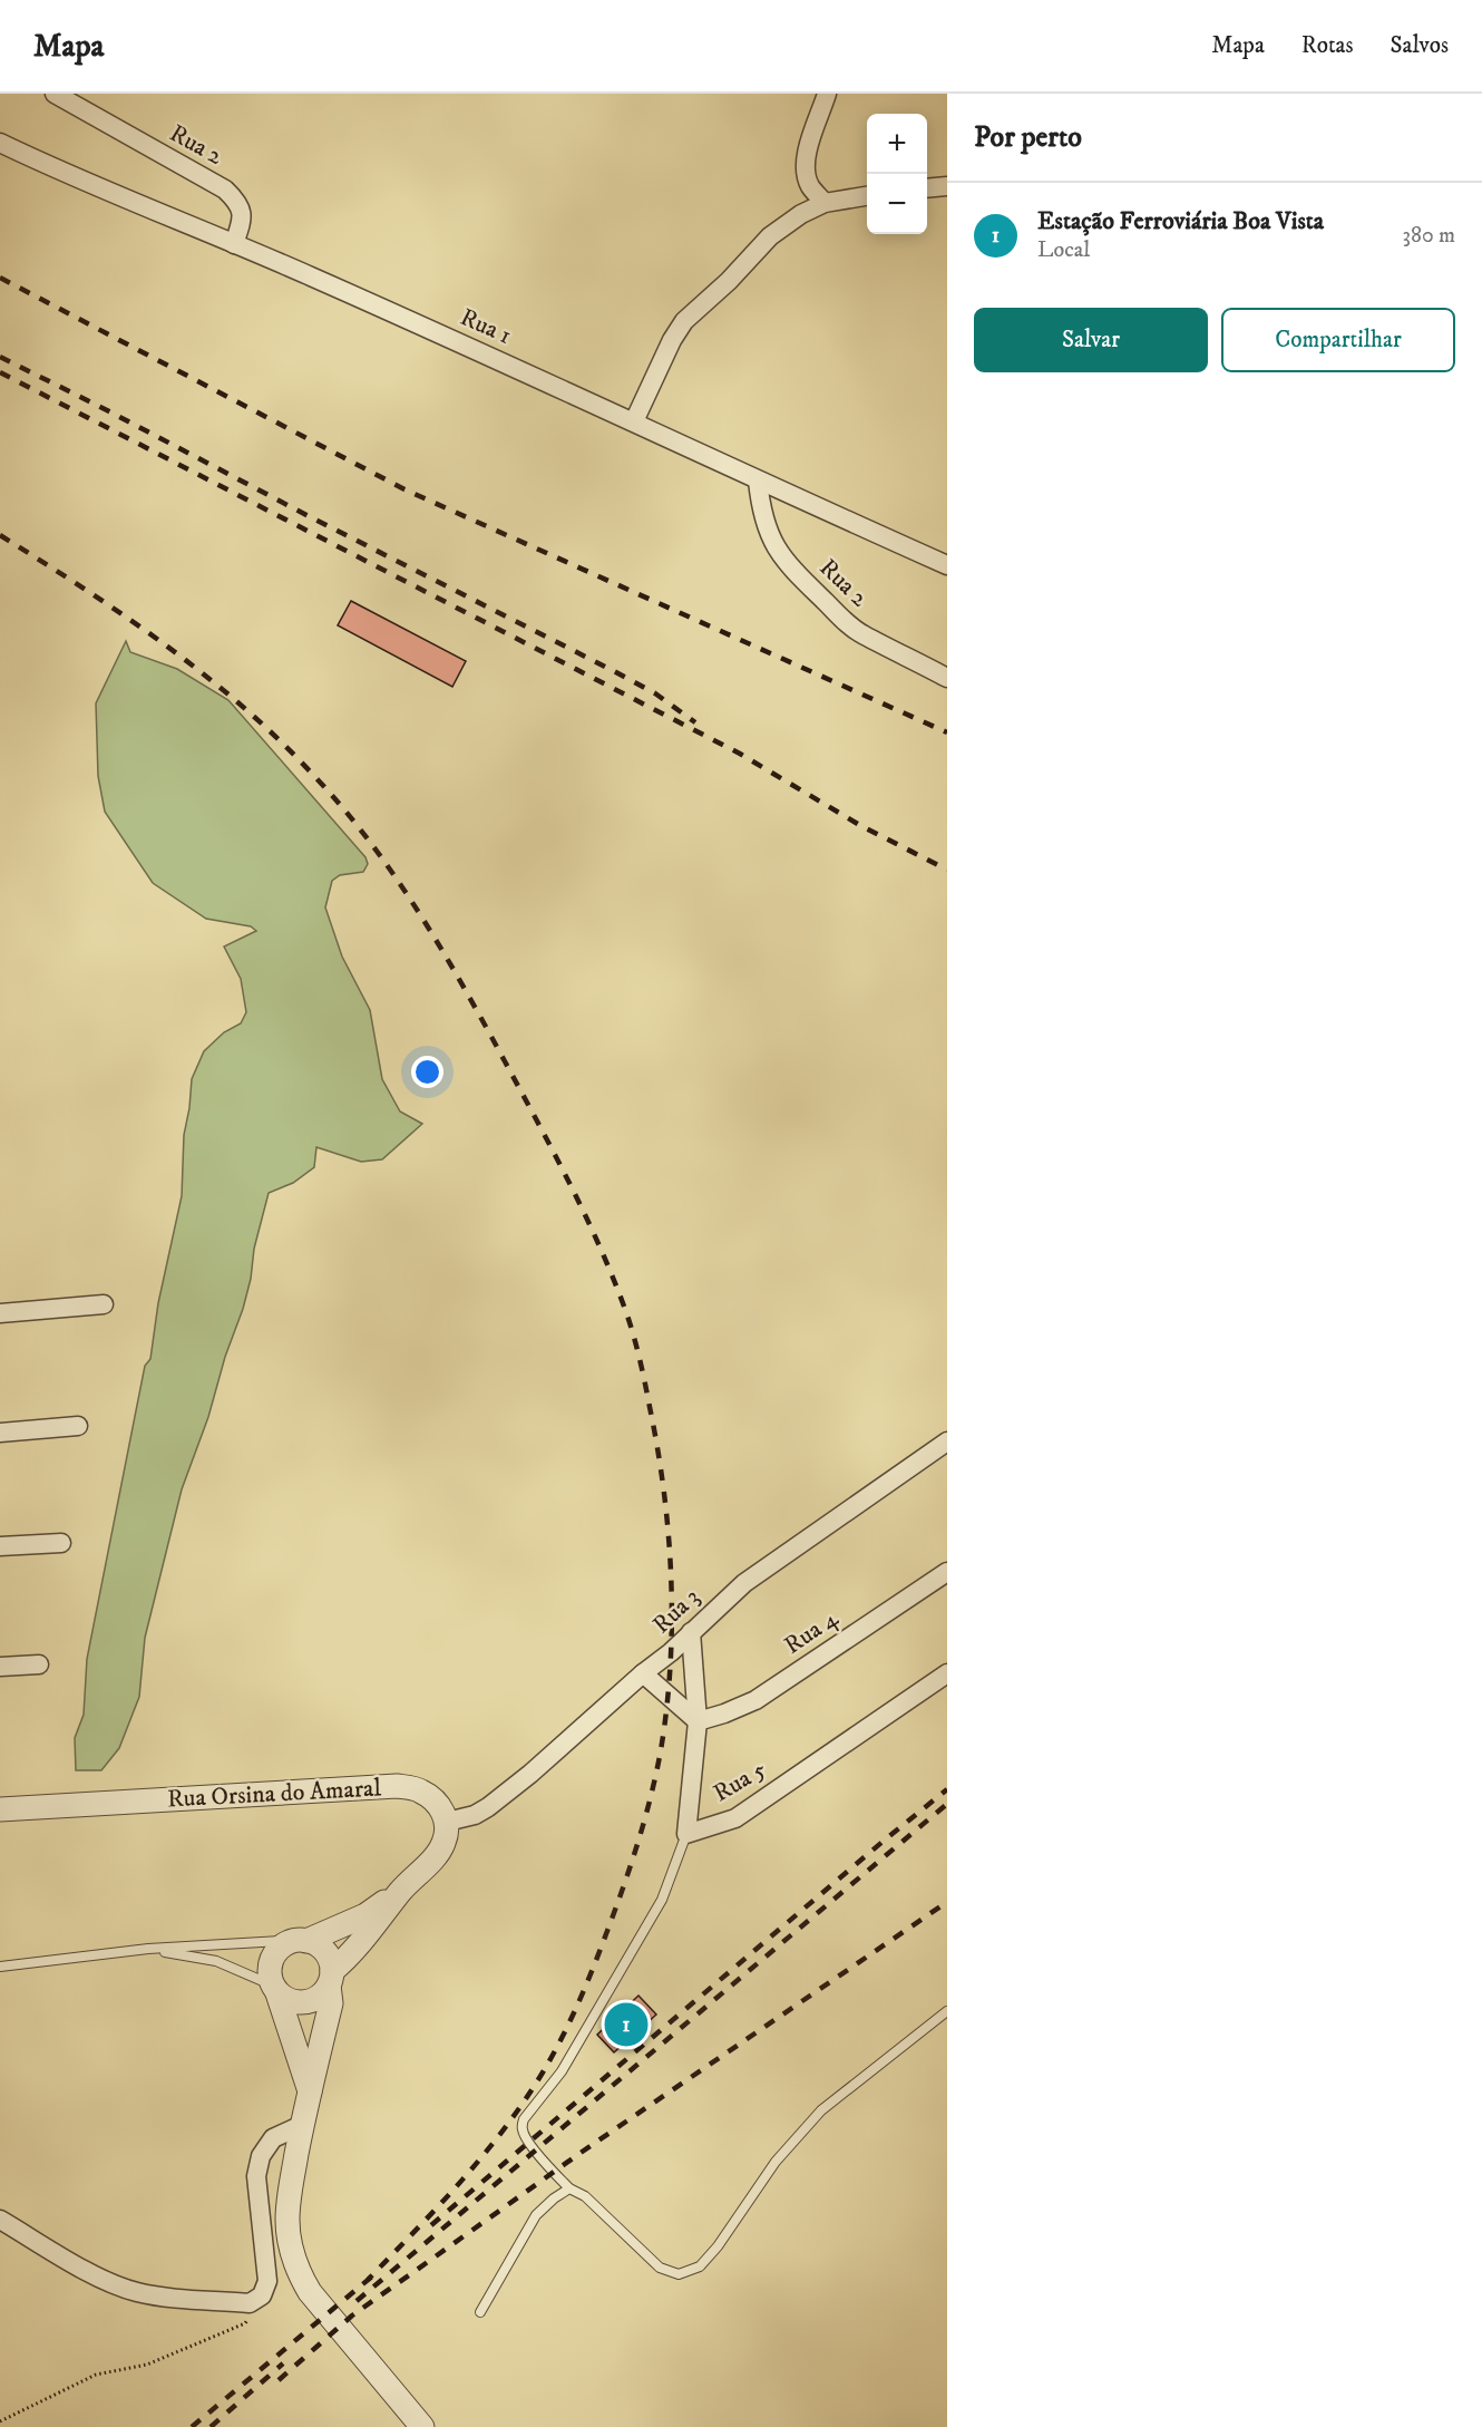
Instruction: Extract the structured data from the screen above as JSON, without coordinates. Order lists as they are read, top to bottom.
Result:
{
  "streets": {
    "street": [
      "Rua 2",
      "Rua 1",
      "Rua 3",
      "Rua 4",
      "Rua 5",
      "Rua Orsina do Amaral"
    ]
  },
  "crossings": [
    ["Rua 2", "Rua 1"],
    ["Rua 3", "Rua 5"],
    ["Rua 3", "Rua Orsina do Amaral"],
    ["Rua 4", "Rua 5"]
  ],
  "page": {
    "header": "Mapa",
    "nav": ["Mapa", "Rotas", "Salvos"],
    "heading": "Por perto",
    "map_buttons": ["+", "−"],
    "list": [
      {
        "mark": "1",
        "name": "Estação Ferroviária Boa Vista",
        "note": "Local",
        "value": "380 m"
      }
    ],
    "buttons": ["Salvar", "Compartilhar"],
    "pins": "1"
  }
}
